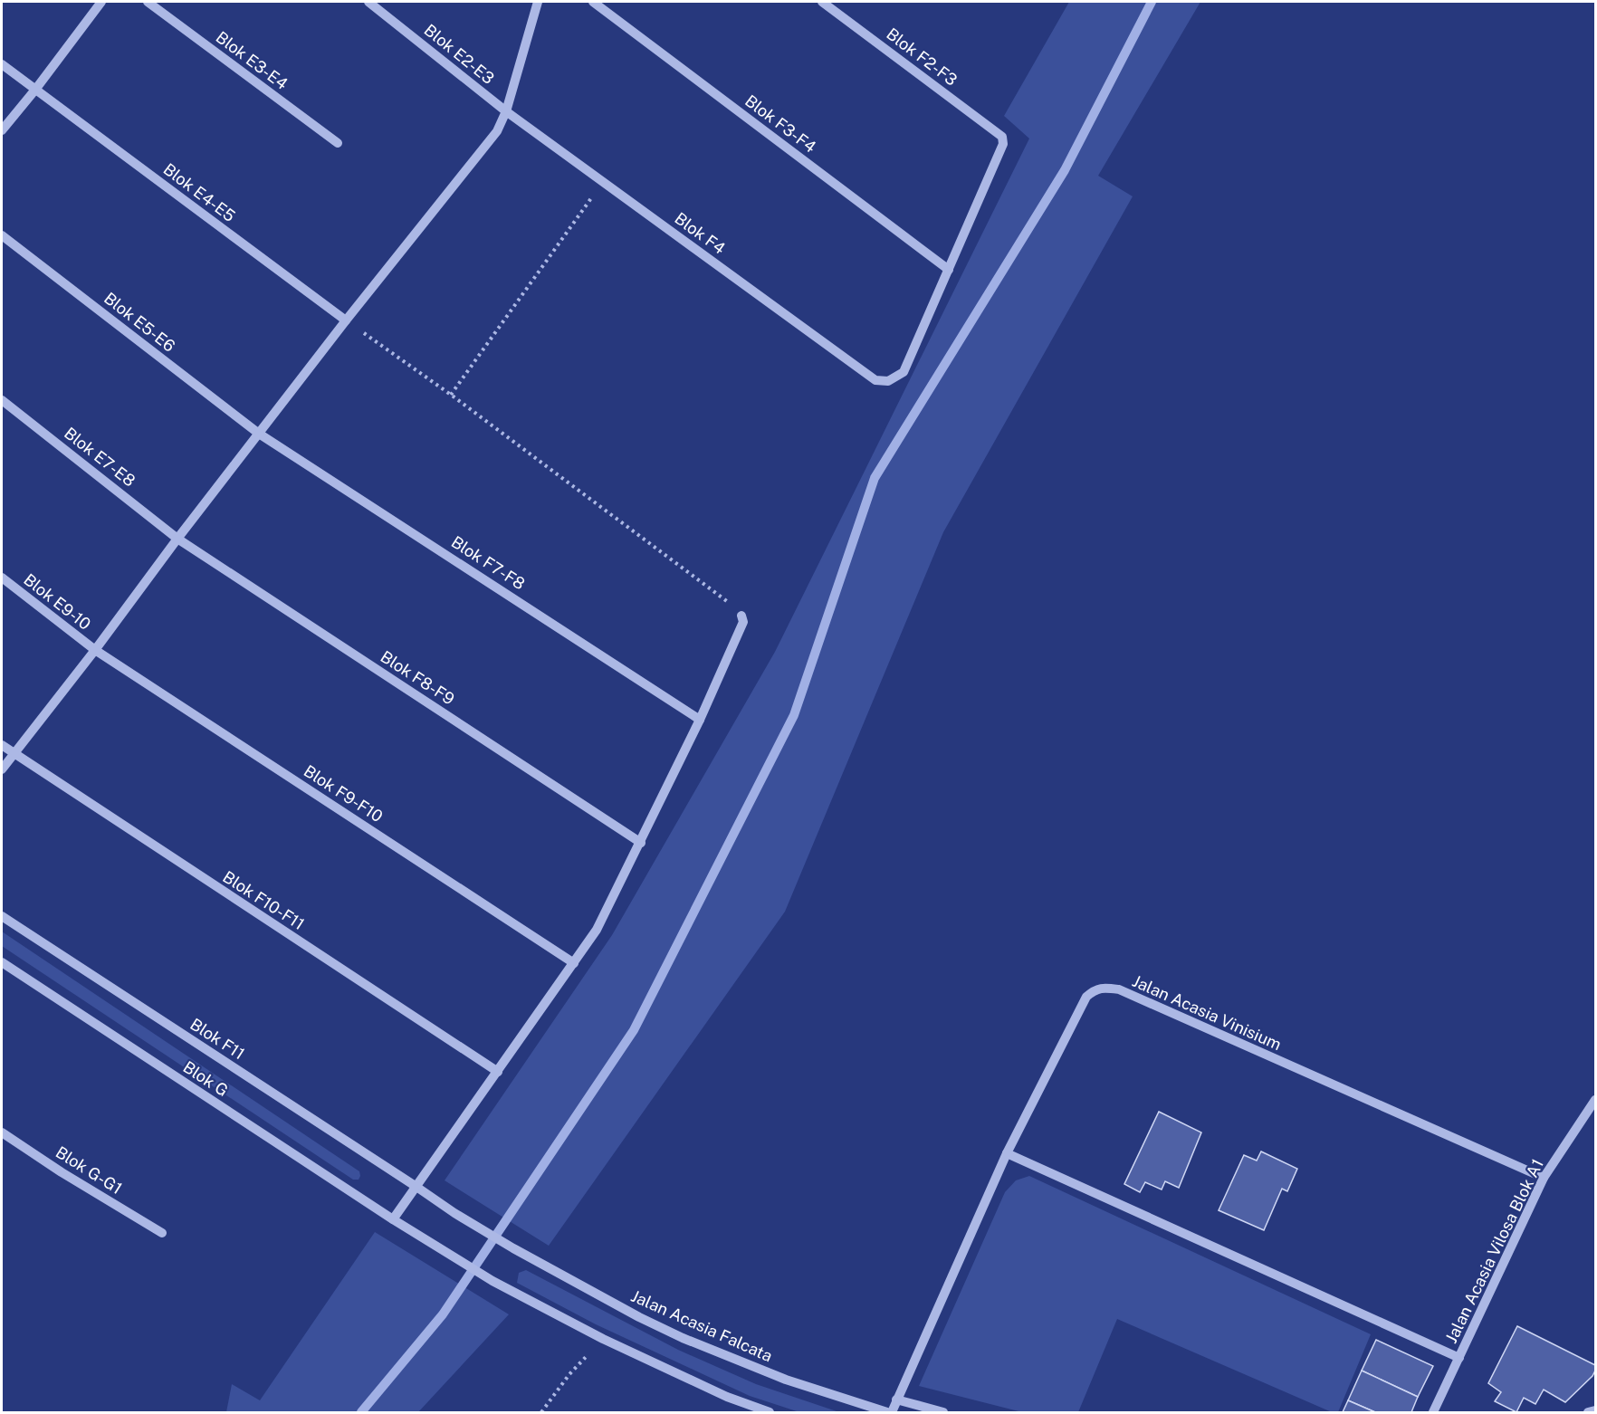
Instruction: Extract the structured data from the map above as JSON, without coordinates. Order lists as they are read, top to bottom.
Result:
{
  "streets": {
    "street": [
      "Blok E2-E3",
      "Blok F2-F3",
      "Blok E3-E4",
      "Blok F3-F4",
      "Blok E4-E5",
      "Blok F4",
      "Blok E5-E6",
      "Blok E7-E8",
      "Blok F7-F8",
      "Blok E9-10",
      "Blok F8-F9",
      "Blok F9-F10",
      "Blok F10-F11",
      "Jalan Acasia Vinisium",
      "Blok F11",
      "Blok G",
      "Blok G-G1",
      "Jalan Acasia Vilosa Blok A1",
      "Jalan Acasia Falcata"
    ]
  },
  "crossings": [
    ["Blok E2-E3", "Blok F4"],
    ["Blok F2-F3", "Blok F3-F4"],
    ["Blok F2-F3", "Blok F4"],
    ["Blok F3-F4", "Blok F4"],
    ["Blok E5-E6", "Blok F7-F8"],
    ["Blok E7-E8", "Blok F8-F9"],
    ["Blok E9-10", "Blok F9-F10"],
    ["Jalan Acasia Vinisium", "Jalan Acasia Vilosa Blok A1"],
    ["Blok F11", "Jalan Acasia Falcata"]
  ]
}
